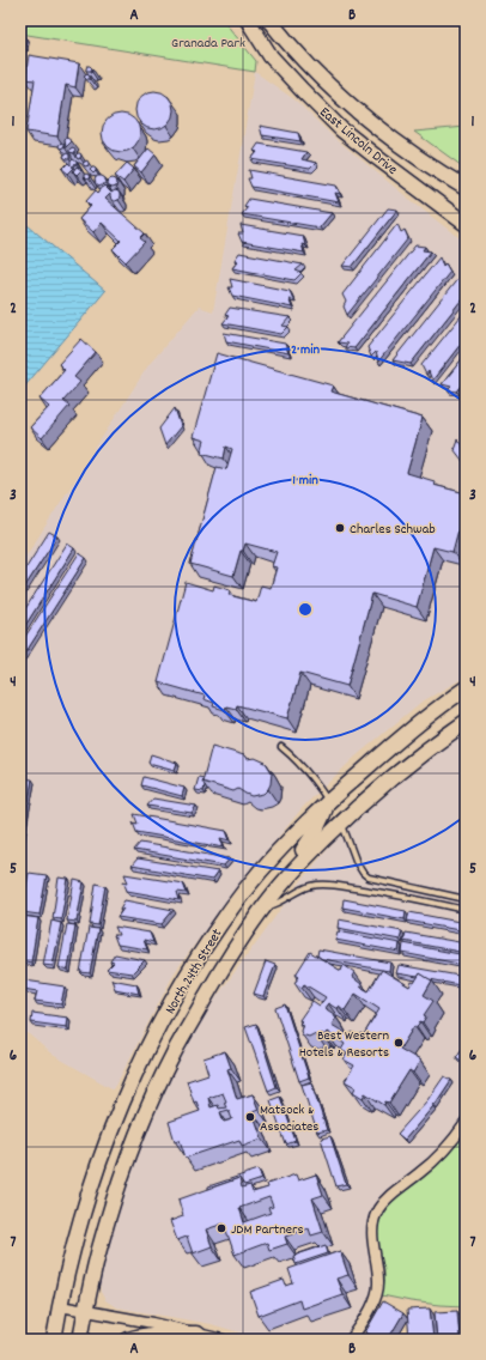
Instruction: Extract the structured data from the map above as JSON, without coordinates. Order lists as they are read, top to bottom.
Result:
{
  "streets": {
    "main road": ["East Lincoln Drive", "North 24th Street"]
  },
  "parks": ["Granada Park"],
  "places": [
    "Charles Schwab",
    "Best Western Hotels & Resorts",
    "Matsock & Associates",
    "JDM Partners"
  ],
  "grid": {
    "columns": ["A", "B"],
    "rows": [
      "1",
      "2",
      "3",
      "4",
      "5",
      "6",
      "7"
    ]
  },
  "rings": ["2 min", "1 min"]
}
